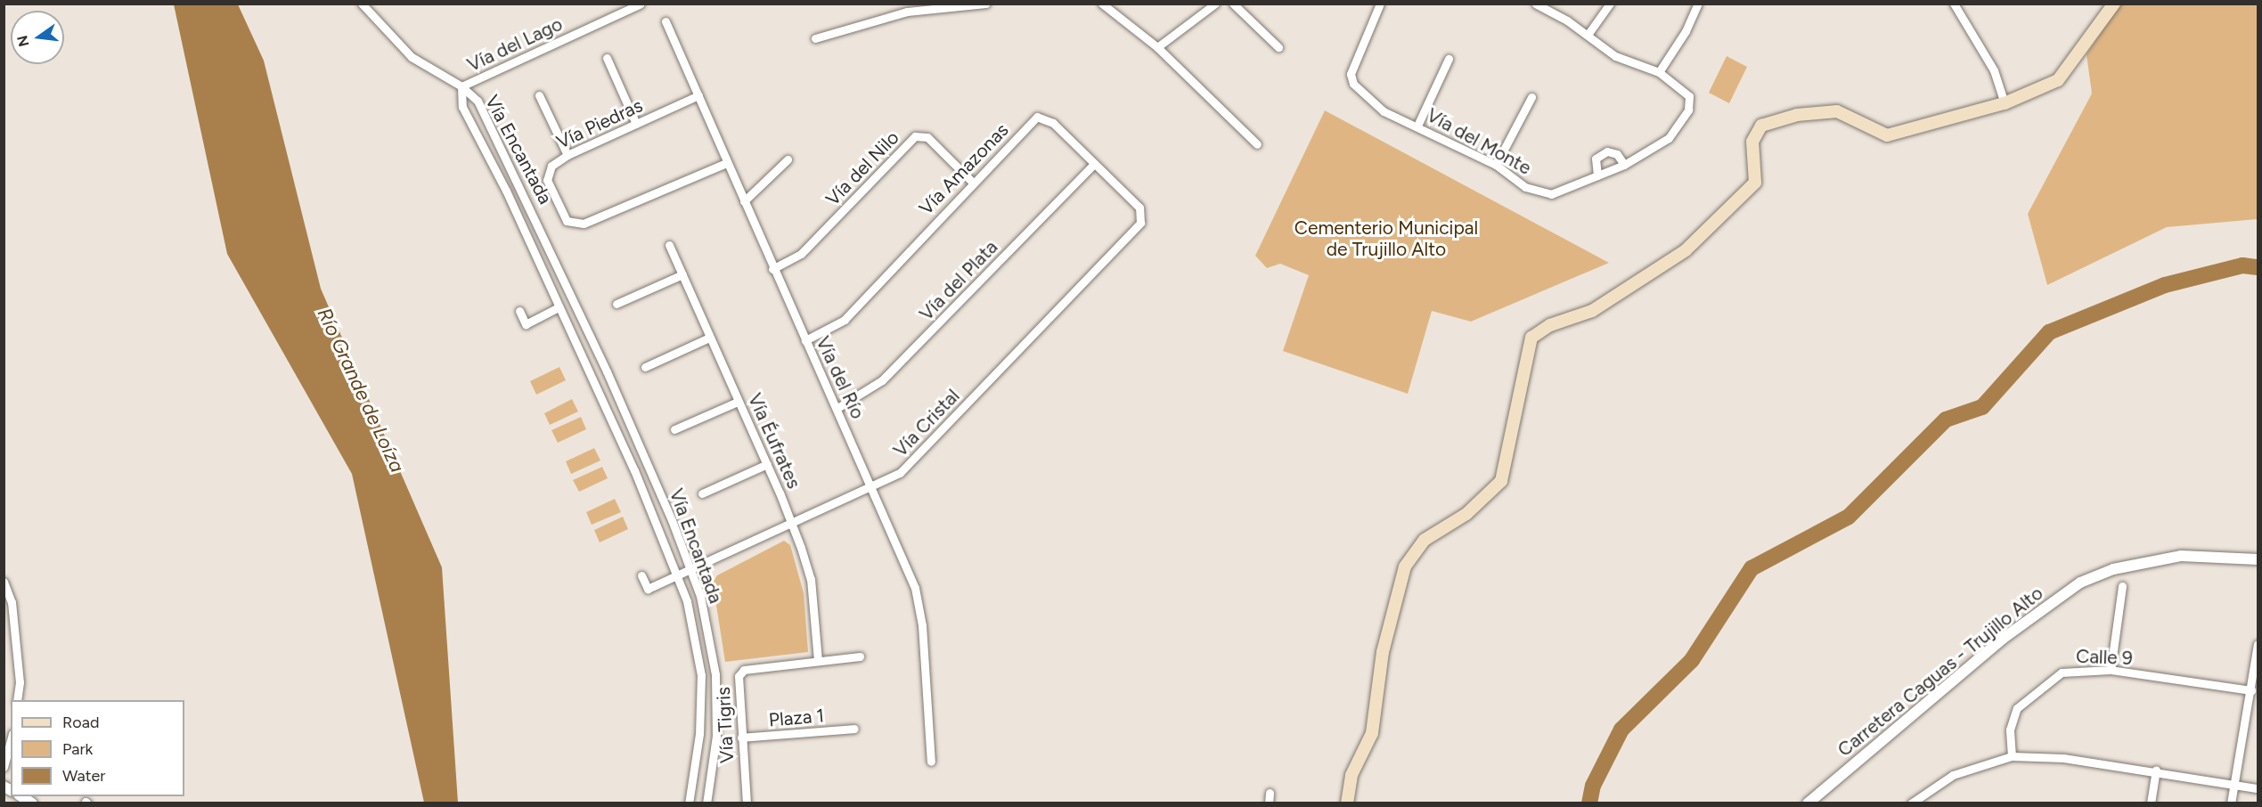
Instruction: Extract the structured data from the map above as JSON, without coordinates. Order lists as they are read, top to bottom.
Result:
{
  "streets": {
    "street": [
      "Vía del Lago",
      "Vía Piedras",
      "Vía del Monte",
      "Vía Encantada",
      "Vía del Nilo",
      "Vía Amazonas",
      "Vía del Plata",
      "Vía del Río",
      "Vía Cristal",
      "Vía Éufrates",
      "Calle 9",
      "Carretera Caguas - Trujillo Alto",
      "Plaza 1",
      "Vía Tigris"
    ]
  },
  "crossings": [
    ["Vía del Lago", "Vía Encantada"],
    ["Vía Piedras", "Vía del Río"],
    ["Vía Encantada", "Vía Cristal"],
    ["Vía del Nilo", "Vía Amazonas"],
    ["Vía del Nilo", "Vía del Río"],
    ["Vía Amazonas", "Vía del Plata"],
    ["Vía Amazonas", "Vía del Río"],
    ["Vía Amazonas", "Vía Cristal"],
    ["Vía del Plata", "Vía del Río"],
    ["Vía del Río", "Vía Cristal"],
    ["Vía Cristal", "Vía Éufrates"],
    ["Vía Éufrates", "Vía Tigris"],
    ["Plaza 1", "Vía Tigris"]
  ],
  "water": ["Río Grande de Loíza"],
  "parks": ["Cementerio Municipal de Trujillo Alto"],
  "legend": ["Road", "Park", "Water"],
  "north": "left"
}
